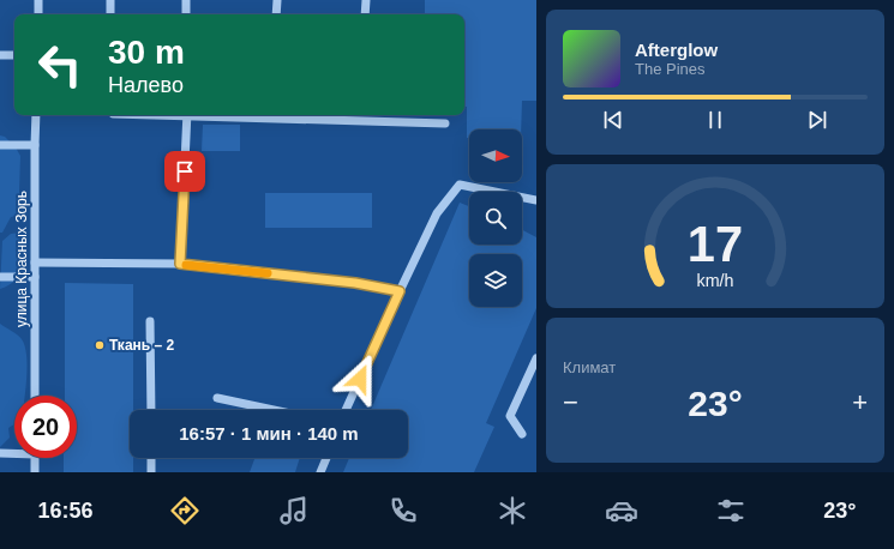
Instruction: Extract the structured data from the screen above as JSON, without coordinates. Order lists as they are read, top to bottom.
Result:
{
  "streets": {
    "street": ["улица Красных Зорь"]
  },
  "places": ["Ткань – 2"],
  "north": "right",
  "page": {
    "turn": ["30 m", "Налево"],
    "song": ["Afterglow", "The Pines"],
    "tile": "Климат",
    "heat": ["−", "23°", "+"],
    "limit": "20",
    "trip": "16:57 · 1 мин · 140 m",
    "tabs": ["16:56", "23°"],
    "gauge": ["17", "km/h"]
  }
}
